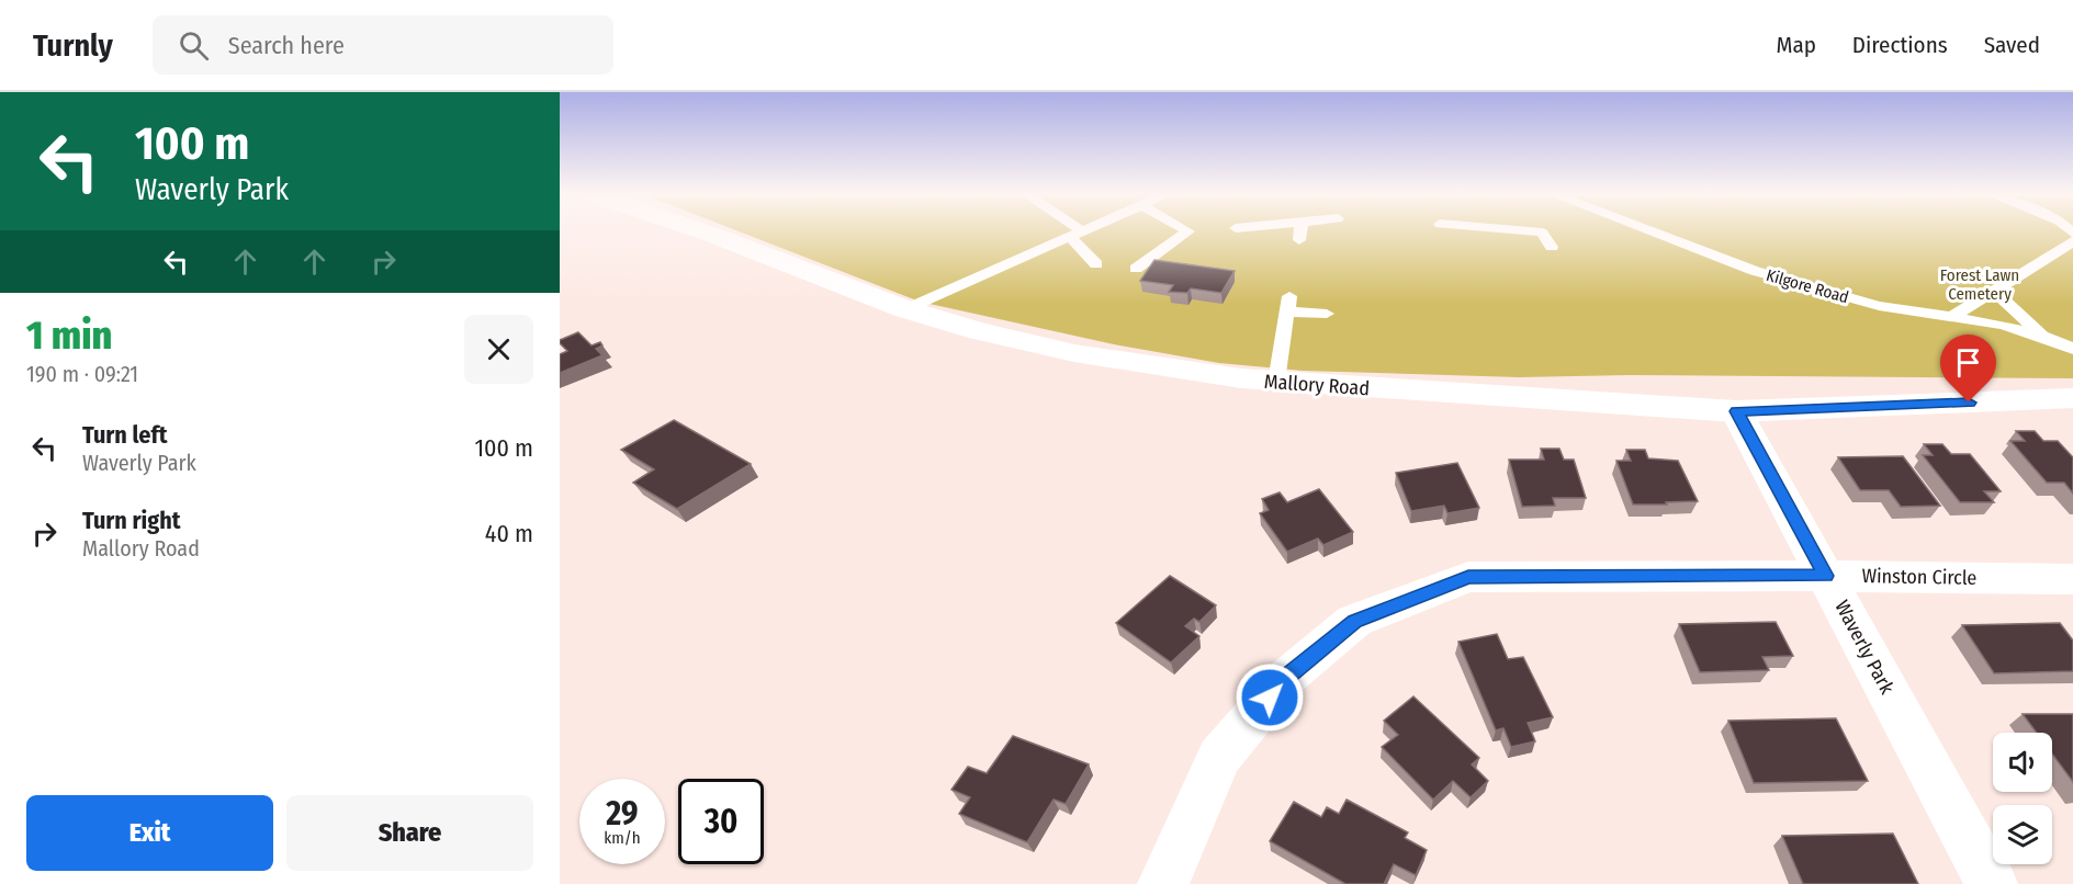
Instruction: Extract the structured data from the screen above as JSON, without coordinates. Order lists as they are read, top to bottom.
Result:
{
  "streets": {
    "street": ["Mallory Road", "Winston Circle", "Waverly Park"],
    "lane": ["Kilgore Road"]
  },
  "crossings": [
    ["Mallory Road", "Waverly Park"],
    ["Winston Circle", "Waverly Park"]
  ],
  "parks": ["Forest Lawn Cemetery"],
  "page": {
    "header": "Turnly",
    "search": "Search here",
    "nav": ["Map", "Directions", "Saved"],
    "turn": ["100 m", "Waverly Park"],
    "heading": ["1 min", "190 m · 09:21"],
    "list": [
      {
        "name": "Turn left",
        "note": "Waverly Park",
        "value": "100 m"
      },
      {
        "name": "Turn right",
        "note": "Mallory Road",
        "value": "40 m"
      }
    ],
    "speed": "29 km/h",
    "limit": "30",
    "buttons": ["Exit", "Share"]
  }
}
